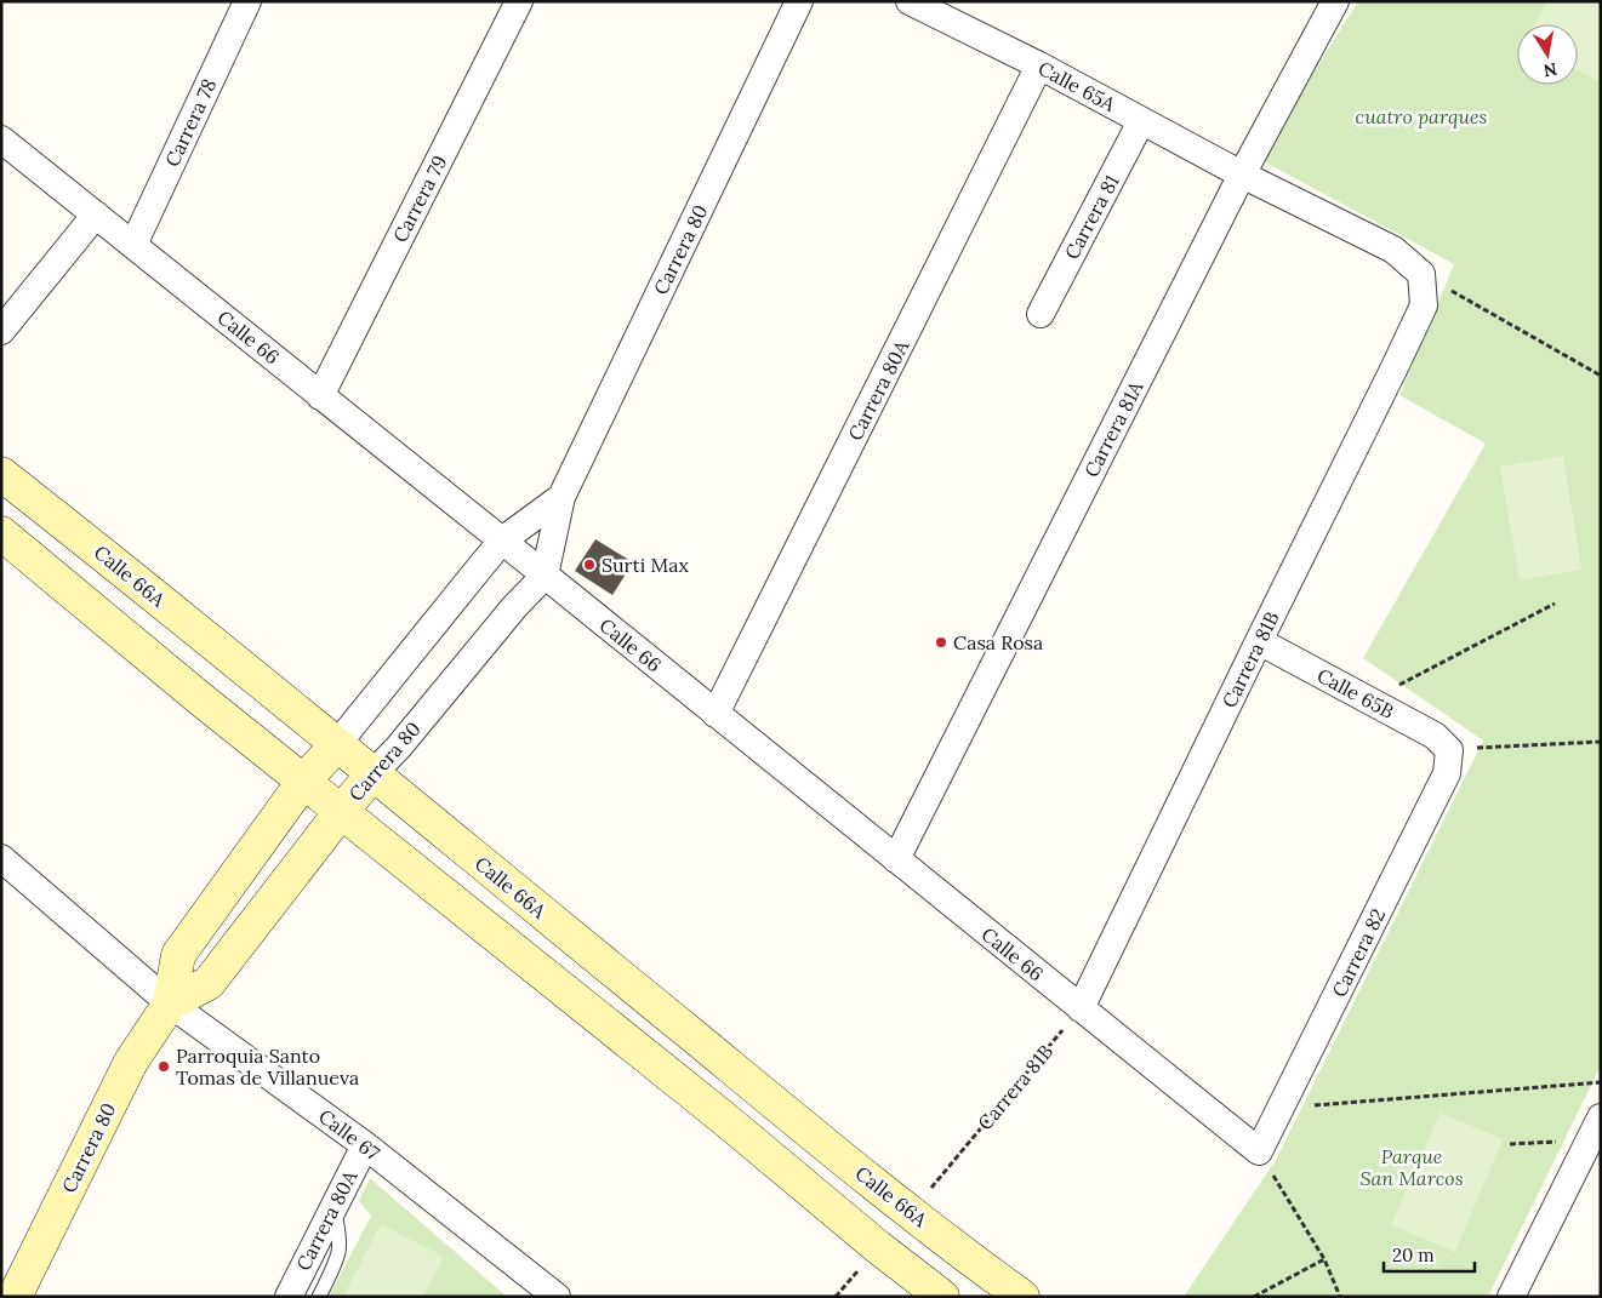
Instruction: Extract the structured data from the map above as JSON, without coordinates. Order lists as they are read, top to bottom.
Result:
{
  "streets": {
    "street": [
      "Calle 65A",
      "Carrera 78",
      "Carrera 79",
      "Carrera 81",
      "Carrera 80",
      "Calle 66",
      "Carrera 80A",
      "Carrera 81A",
      "Calle 66A",
      "Carrera 81B",
      "Calle 65B",
      "Carrera 82",
      "Calle 67"
    ]
  },
  "crossings": [
    ["Calle 65A", "Carrera 81"],
    ["Calle 65A", "Carrera 80A"],
    ["Calle 65A", "Carrera 81A"],
    ["Carrera 78", "Calle 66"],
    ["Carrera 79", "Calle 66"],
    ["Carrera 80", "Calle 66"],
    ["Carrera 80", "Calle 66A"],
    ["Carrera 80", "Calle 67"],
    ["Calle 66", "Carrera 80A"],
    ["Calle 66", "Carrera 81A"],
    ["Calle 66", "Carrera 81B"],
    ["Calle 66", "Carrera 82"],
    ["Carrera 80A", "Calle 67"],
    ["Carrera 81B", "Calle 65B"],
    ["Calle 65B", "Carrera 82"]
  ],
  "parks": ["cuatro parques", "Parque San Marcos"],
  "places": ["Surti Max", "Casa Rosa", "Parroquia Santo Tomas de Villanueva"],
  "scale_bar": "20 m",
  "north": "bottom"
}
